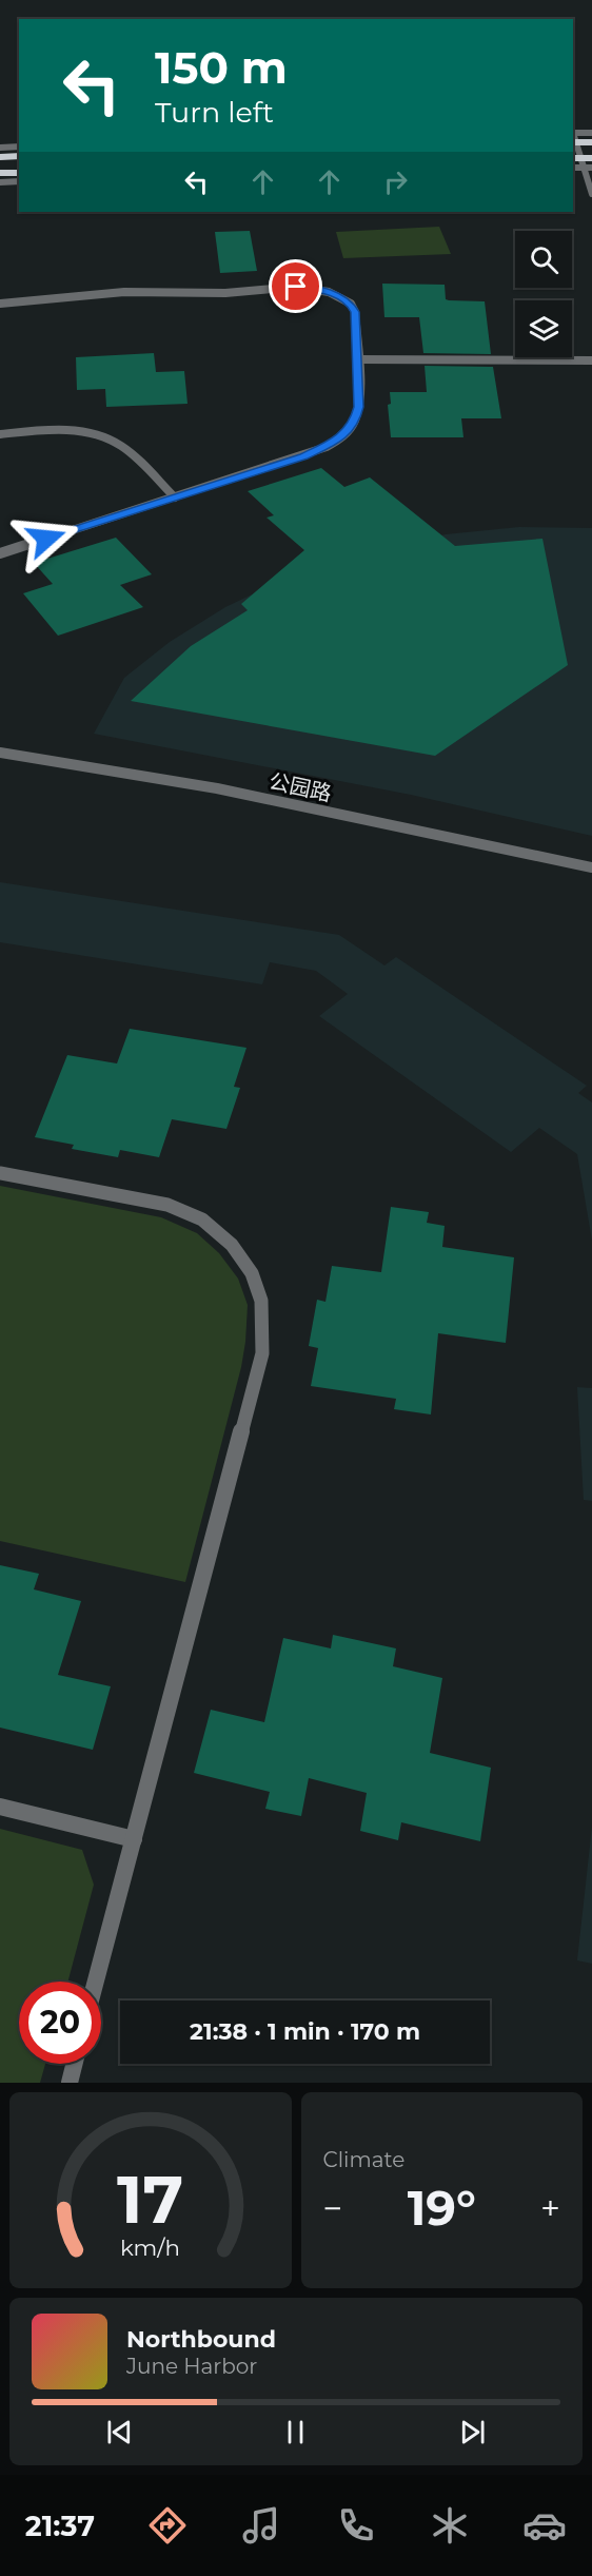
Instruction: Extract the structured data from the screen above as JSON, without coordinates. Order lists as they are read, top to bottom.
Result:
{
  "streets": {
    "street": ["公园路"]
  },
  "page": {
    "turn": ["150 m", "Turn left"],
    "limit": "20",
    "trip": "21:38 · 1 min · 170 m",
    "tile": "Climate",
    "heat": ["−", "19°", "+"],
    "song": ["Northbound", "June Harbor"],
    "tabs": "21:37",
    "gauge": ["17", "km/h"]
  }
}
